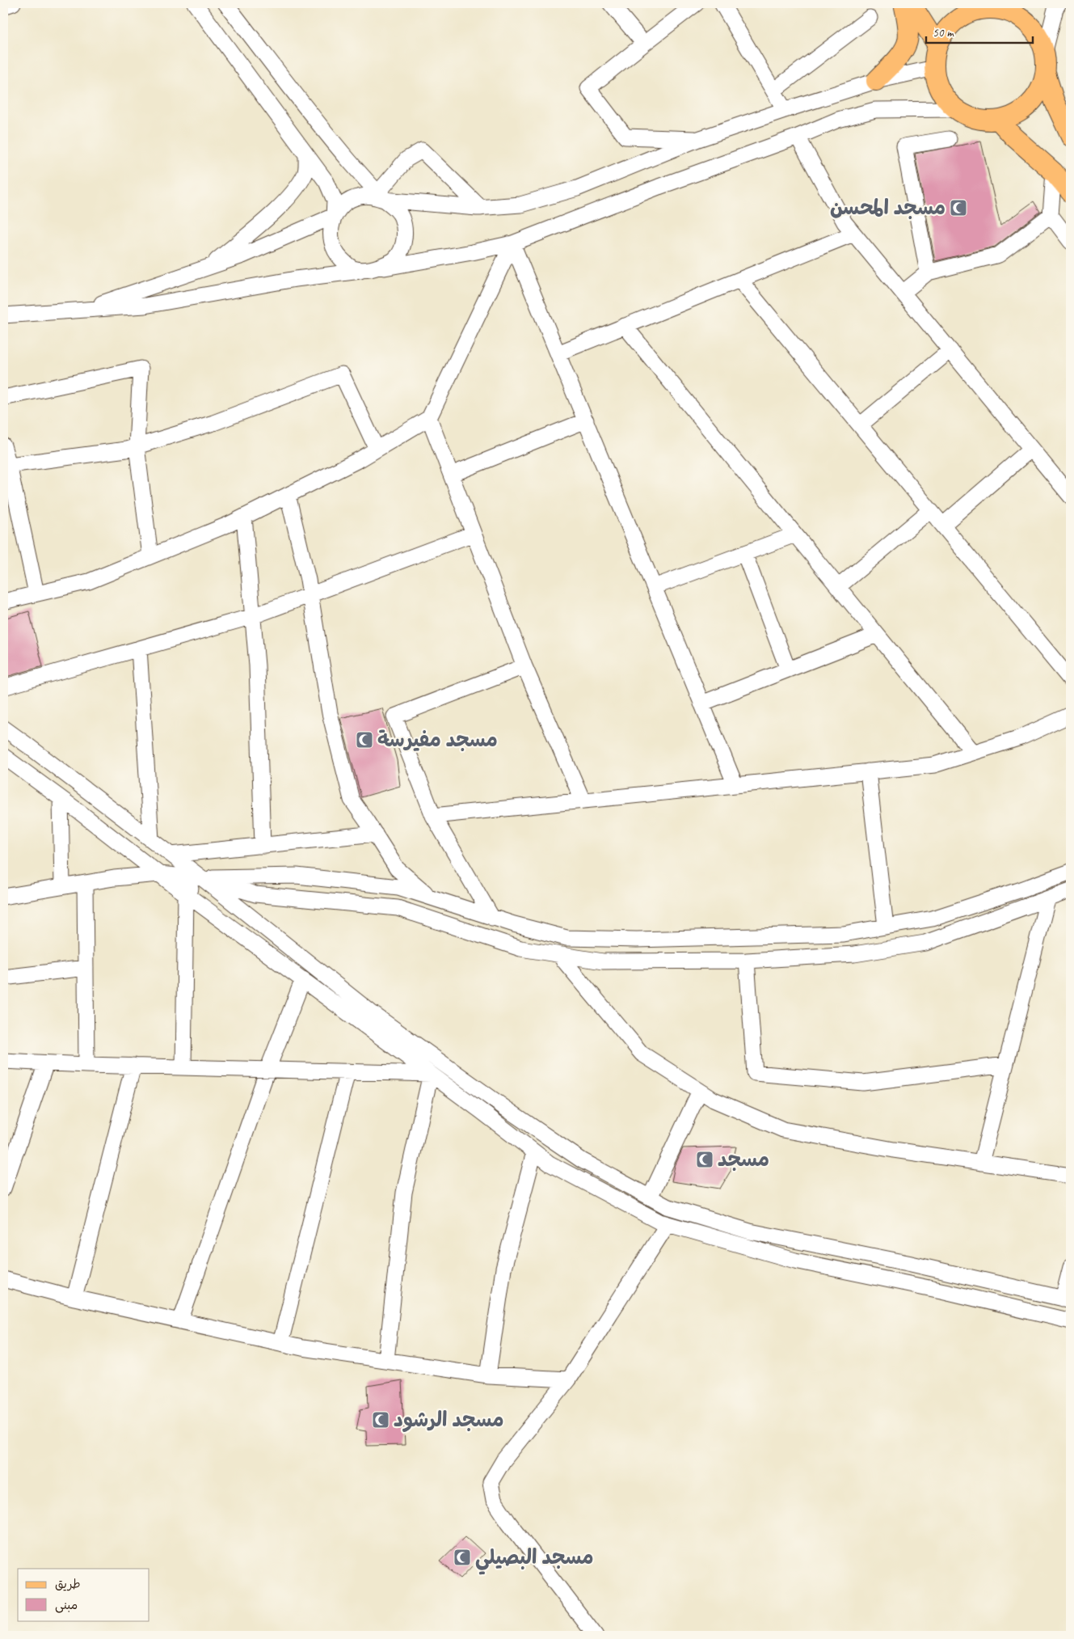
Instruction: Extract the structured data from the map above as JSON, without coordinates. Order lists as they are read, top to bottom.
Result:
{
  "places": {
    "mosque": [
      "مسجد المحسن",
      "مسجد مفيرسة",
      "مسجد",
      "مسجد الرشود",
      "مسجد البصيلي"
    ]
  },
  "legend": ["طريق", "مبنى"],
  "scale_bar": "50 m"
}
